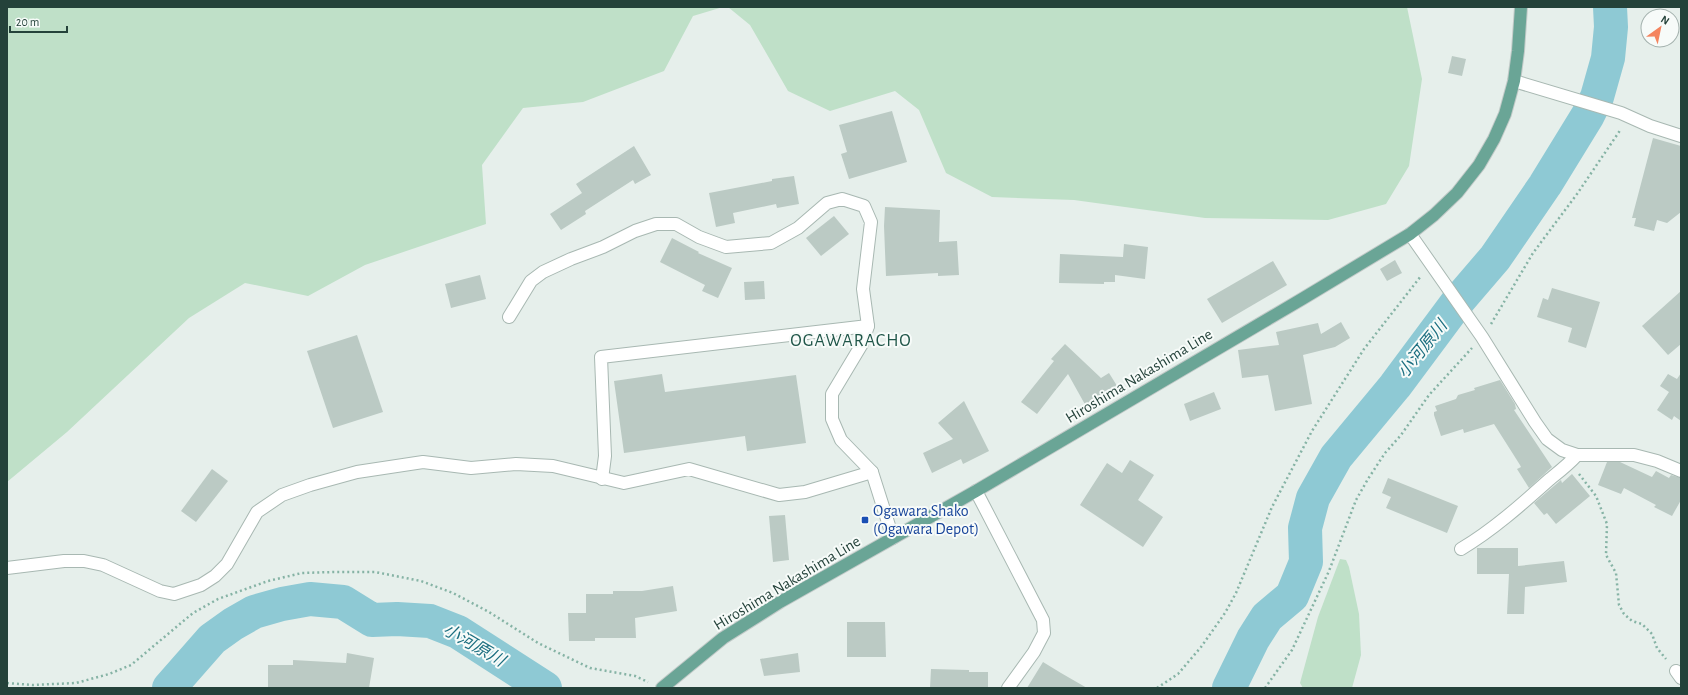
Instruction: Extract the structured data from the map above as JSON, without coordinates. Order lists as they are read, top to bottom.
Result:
{
  "streets": {
    "main road": ["Hiroshima Nakashima Line"]
  },
  "districts": ["OGAWARACHO"],
  "water": ["小河原川"],
  "places": {
    "transit": ["Ogawara Shako (Ogawara Depot)"]
  },
  "scale_bar": "20 m",
  "north": "top right"
}
